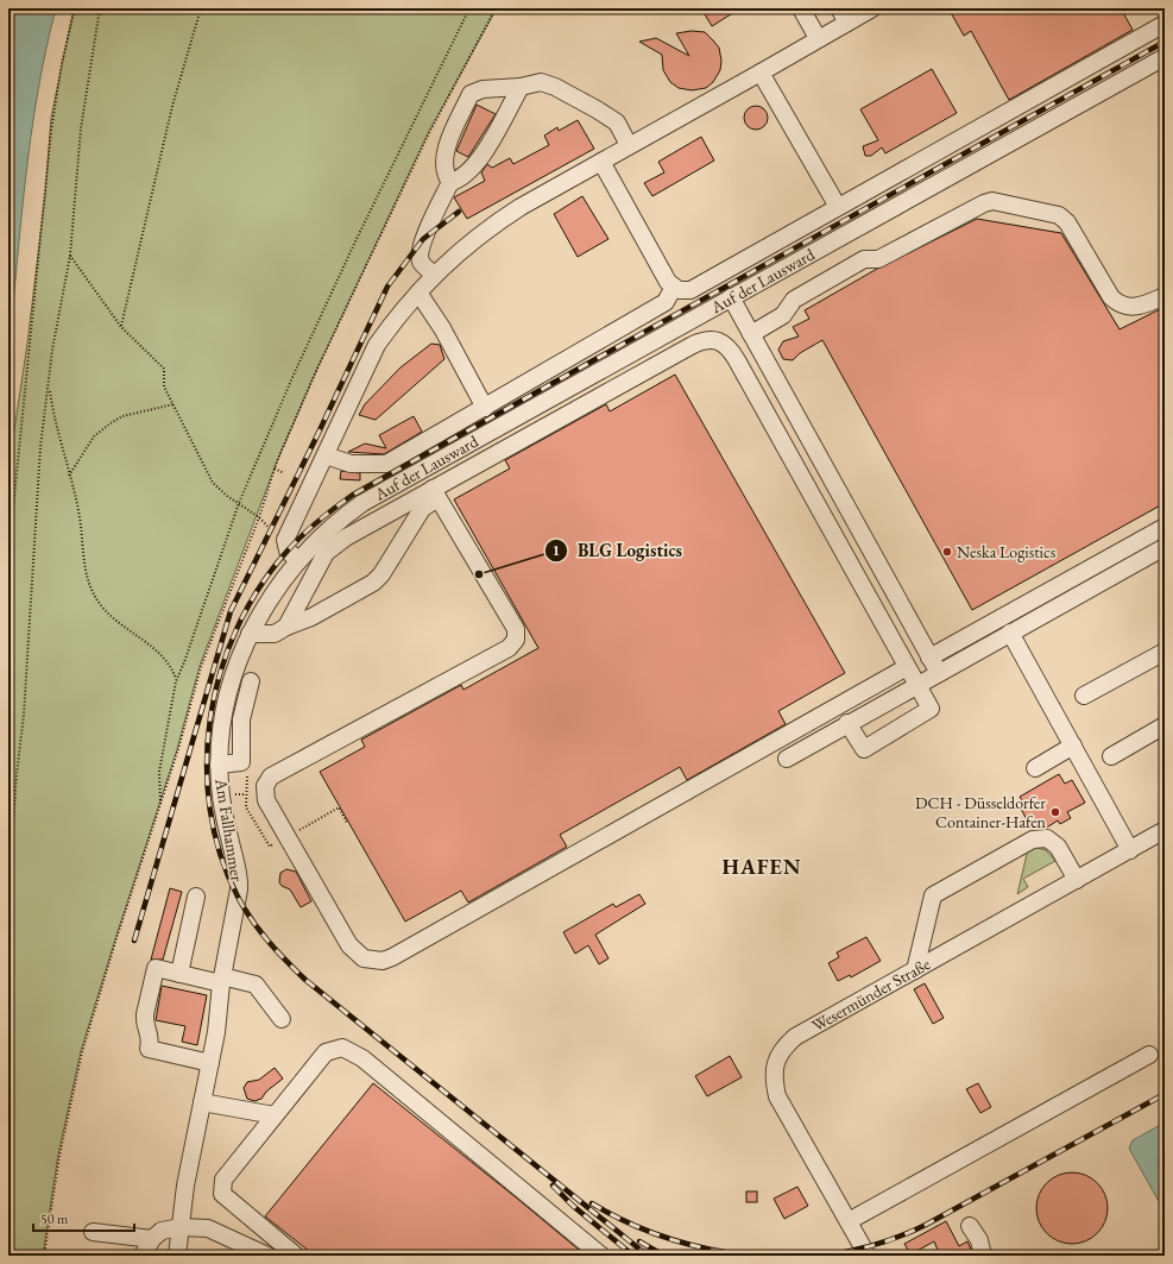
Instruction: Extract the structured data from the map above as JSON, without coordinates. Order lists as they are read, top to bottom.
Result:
{
  "streets": {
    "street": ["Auf der Lausward", "Am Fallhammer", "Wesermünder Straße"]
  },
  "crossings": [
    ["Auf der Lausward", "Am Fallhammer"]
  ],
  "districts": ["HAFEN"],
  "places": ["Neska Logistics", "BLG Logistics", "DCH - Düsseldorfer Container-Hafen"],
  "scale_bar": "50 m"
}
